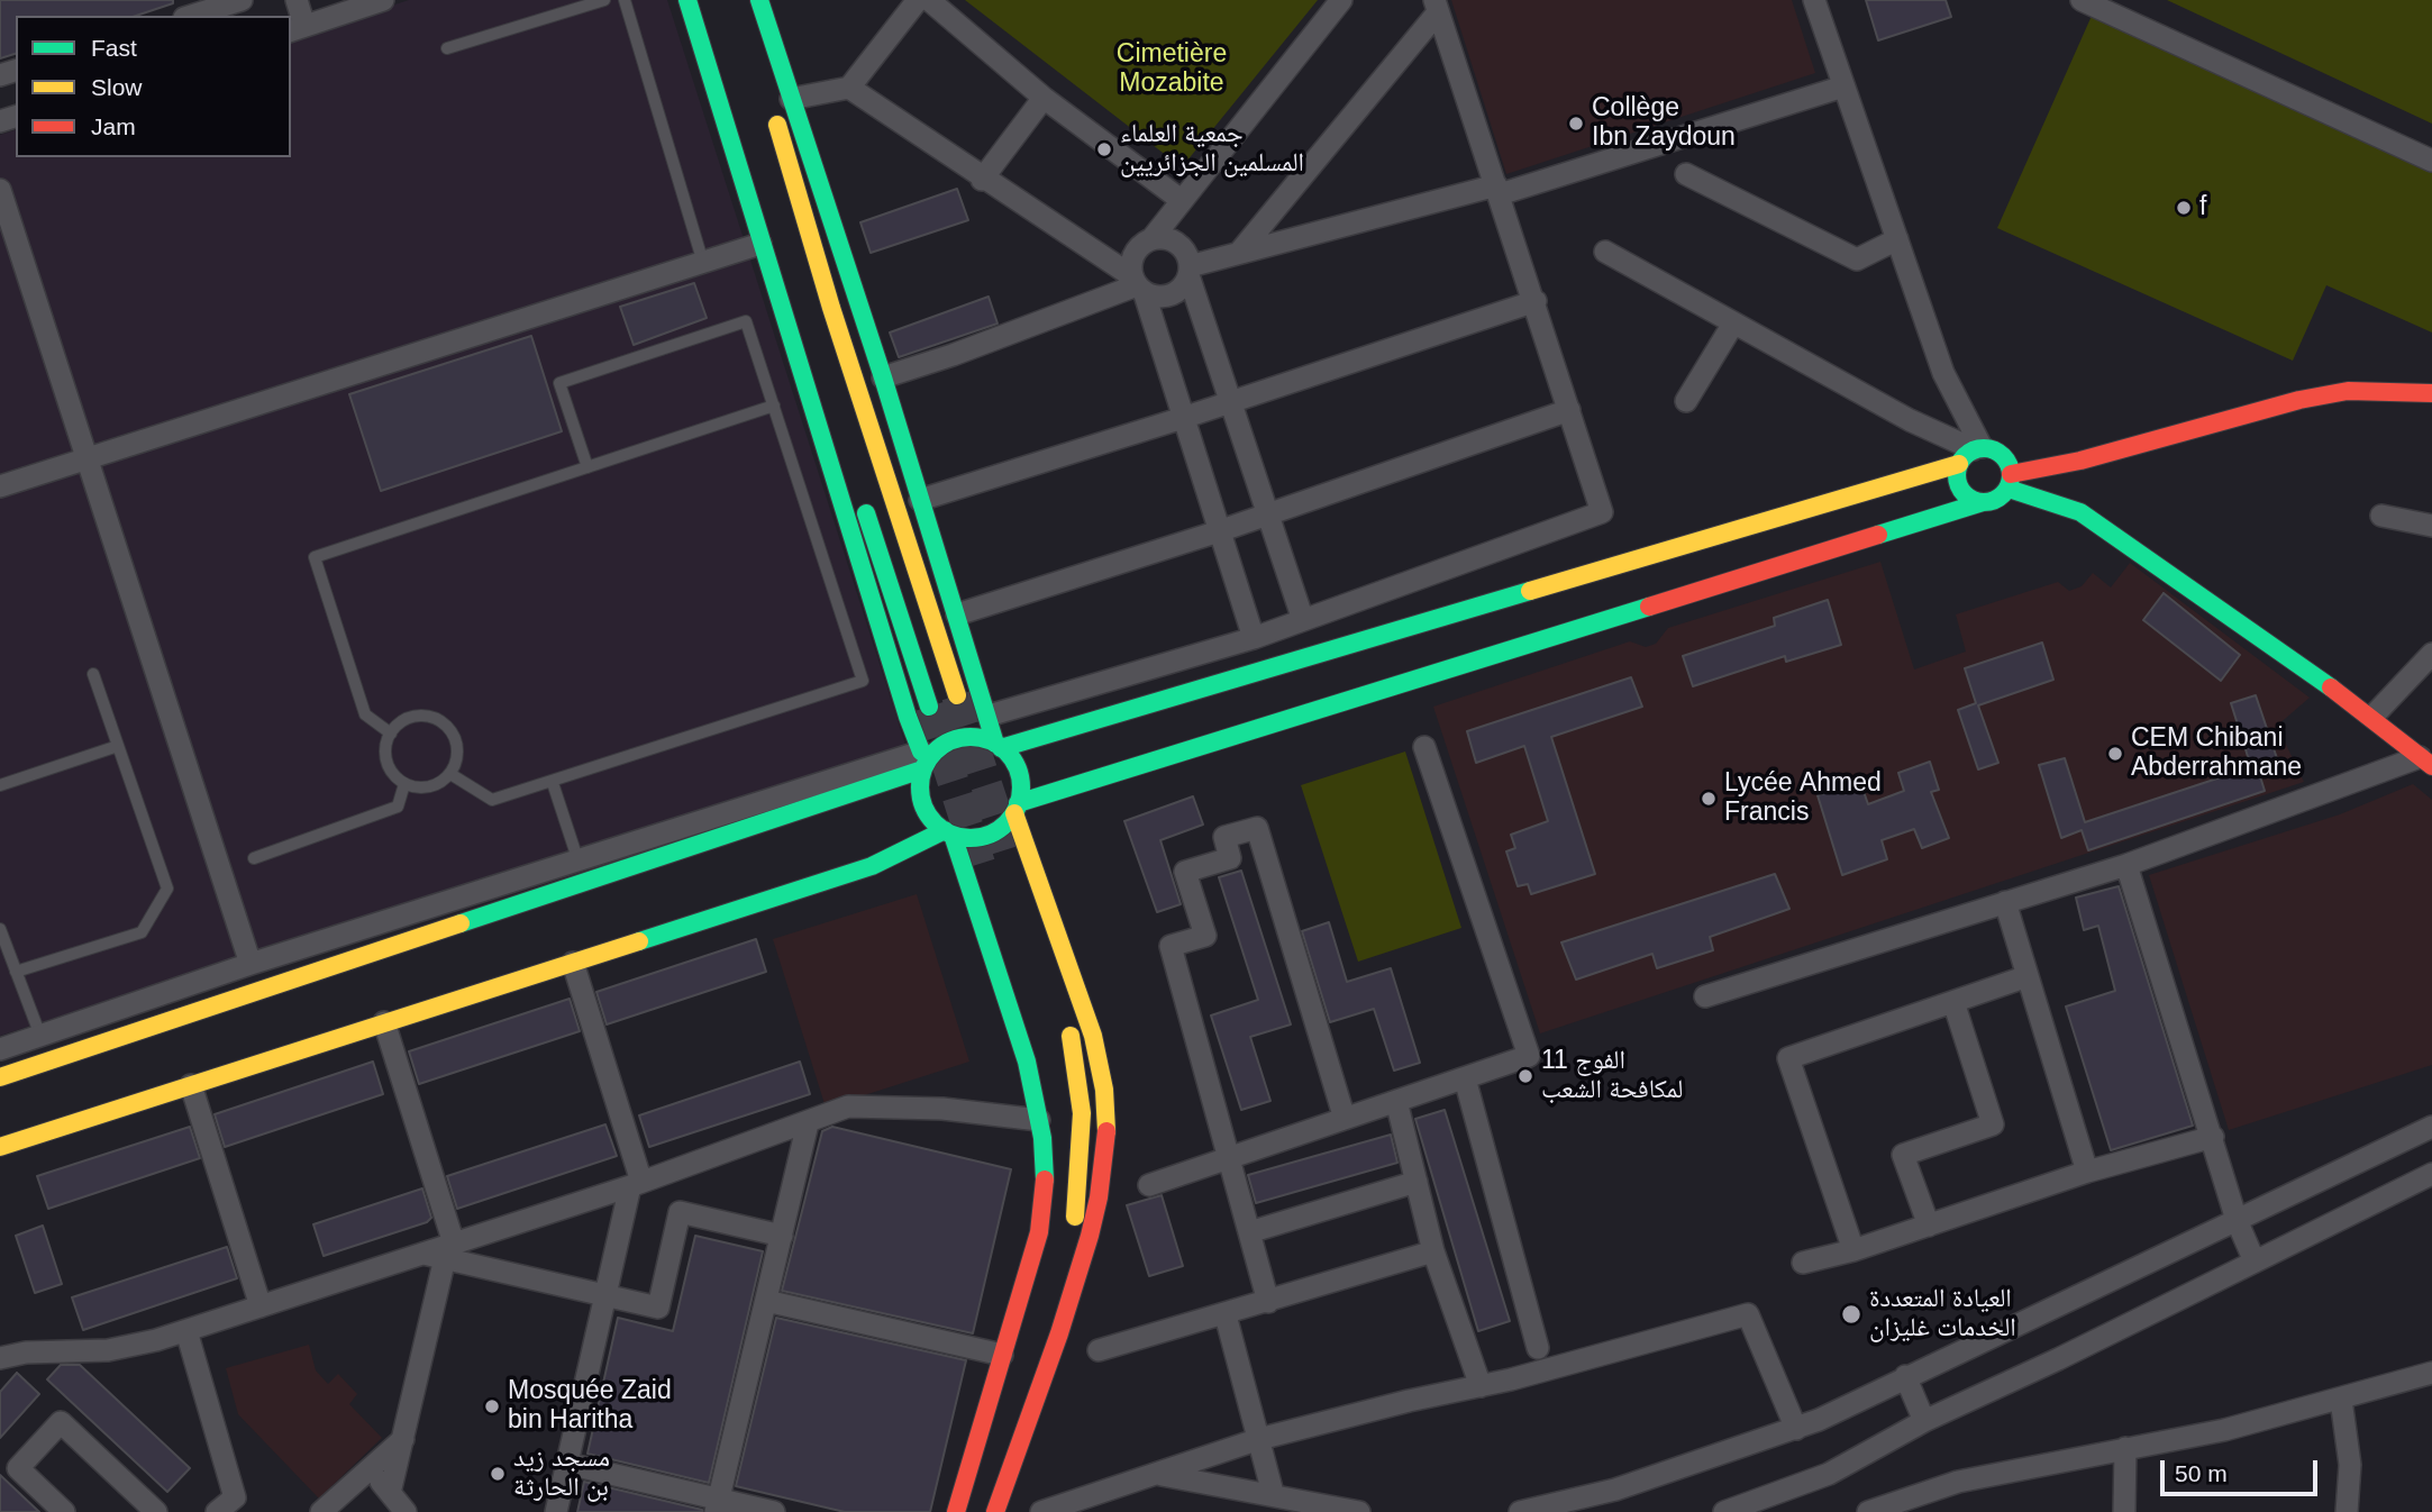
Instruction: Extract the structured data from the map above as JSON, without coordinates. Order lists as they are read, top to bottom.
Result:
{
  "parks": ["Cimetière Mozabite"],
  "places": [
    "Collège Ibn Zaydoun",
    "جمعية العلماء المسلمين الجزائريين",
    "f",
    "CEM Chibani Abderrahmane",
    "Lycée Ahmed Francis",
    "الفوج 11 لمكافحة الشعب",
    "العيادة المتعددة الخدمات غليزان",
    "Mosquée Zaid bin Haritha",
    "مسجد زيد بن الحارثة"
  ],
  "legend": ["Fast", "Slow", "Jam"],
  "scale_bar": "50 m"
}
